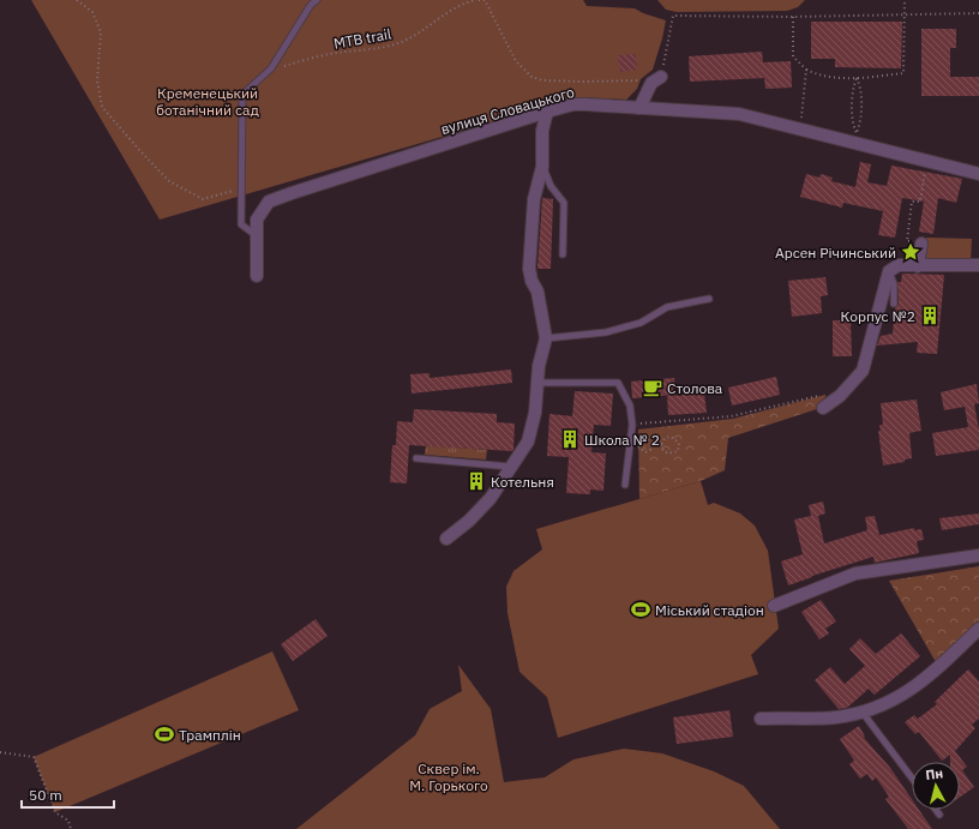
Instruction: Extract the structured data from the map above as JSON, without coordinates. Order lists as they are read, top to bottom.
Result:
{
  "streets": {
    "street": ["вулиця Словацького"],
    "path": ["MTB trail"]
  },
  "parks": ["Кременецький ботанічний сад", "Сквер ім. М. Горького"],
  "places": {
    "place": ["Арсен Річинський"],
    "building": ["Корпус №2", "Школа № 2", "Котельня"],
    "cafe": ["Столова"],
    "sports": ["Міський стадіон", "Трамплін"]
  },
  "scale_bar": "50 m",
  "north": "top"
}
